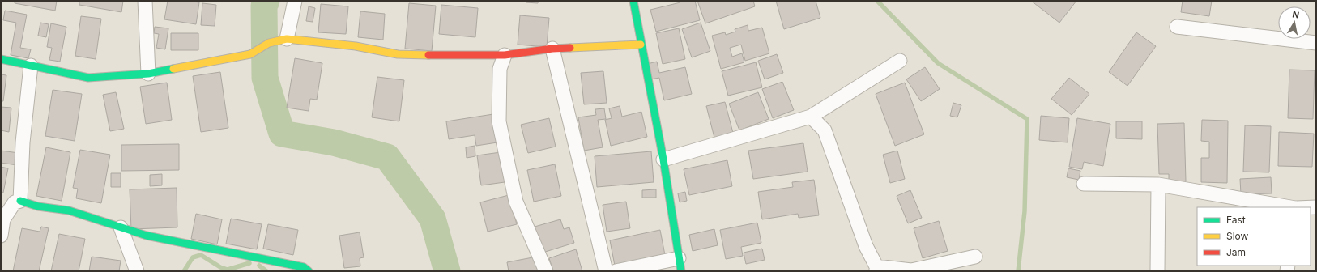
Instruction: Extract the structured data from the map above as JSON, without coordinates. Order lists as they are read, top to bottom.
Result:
{
  "legend": ["Fast", "Slow", "Jam"],
  "north": "top"
}
